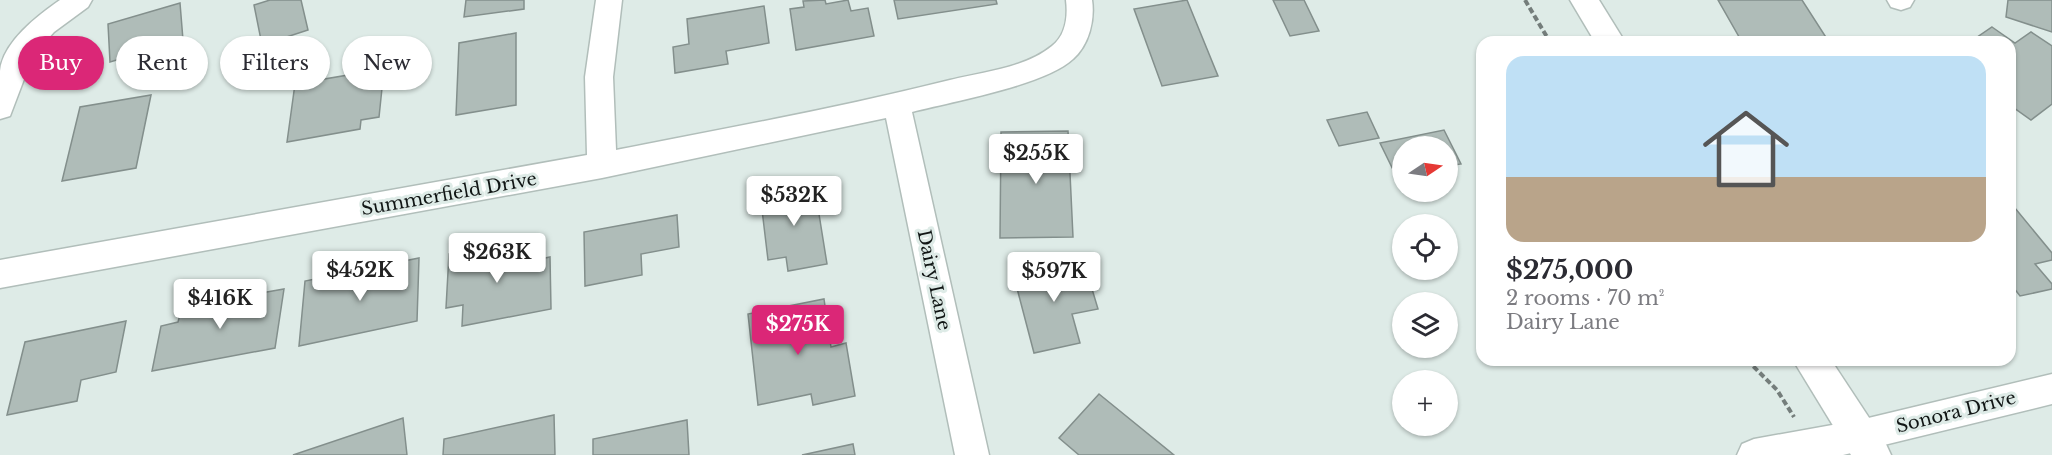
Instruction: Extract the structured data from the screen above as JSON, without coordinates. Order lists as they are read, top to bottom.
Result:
{
  "streets": {
    "street": ["Summerfield Drive", "Dairy Lane", "Sonora Drive"]
  },
  "crossings": [
    ["Summerfield Drive", "Dairy Lane"]
  ],
  "north": "right",
  "page": {
    "chip": [
      "Buy",
      "Rent",
      "Filters",
      "New"
    ],
    "list": [
      {
        "name": "$275,000",
        "note": "2 rooms · 70 m² · Dairy Lane"
      }
    ],
    "price": [
      "$255K",
      "$532K",
      "$263K",
      "$452K",
      "$597K",
      "$416K",
      "$275K"
    ],
    "map_buttons": "+"
  }
}
